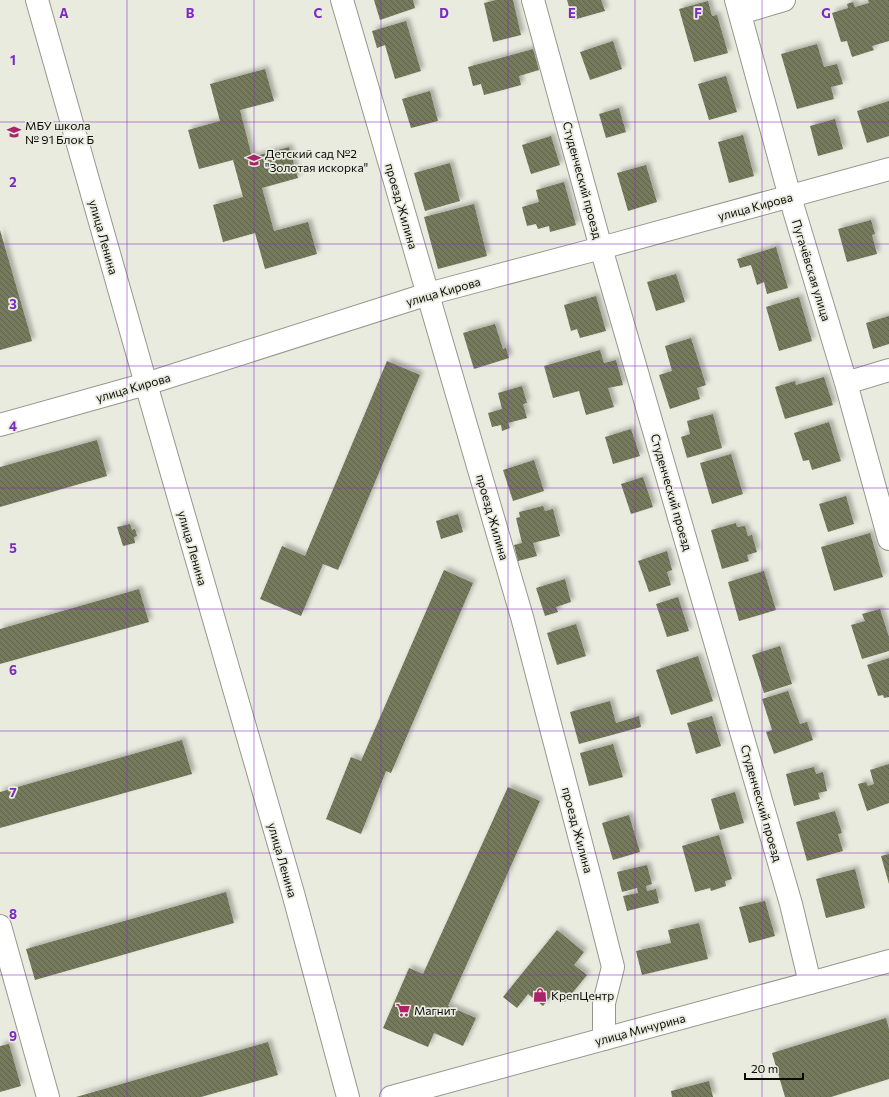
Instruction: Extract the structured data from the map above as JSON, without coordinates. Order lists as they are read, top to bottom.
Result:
{
  "streets": {
    "street": [
      "Студенческий проезд",
      "проезд Жилина",
      "улица Кирова",
      "улица Ленина",
      "Пугачёвская улица",
      "улица Мичурина"
    ]
  },
  "crossings": [
    ["Студенческий проезд", "улица Кирова"],
    ["Студенческий проезд", "улица Мичурина"],
    ["проезд Жилина", "улица Кирова"],
    ["проезд Жилина", "улица Мичурина"],
    ["улица Кирова", "улица Ленина"],
    ["улица Кирова", "Пугачёвская улица"]
  ],
  "places": {
    "school or university": ["МБУ школа № 91 Блок Б", "Детский сад №2 \"Золотая искорка\""],
    "shop": ["КрепЦентр"],
    "supermarket": ["Магнит"]
  },
  "scale_bar": "20 m",
  "grid": {
    "columns": [
      "A",
      "B",
      "C",
      "D",
      "E",
      "F",
      "G"
    ],
    "rows": [
      "1",
      "2",
      "3",
      "4",
      "5",
      "6",
      "7",
      "8",
      "9"
    ]
  }
}
